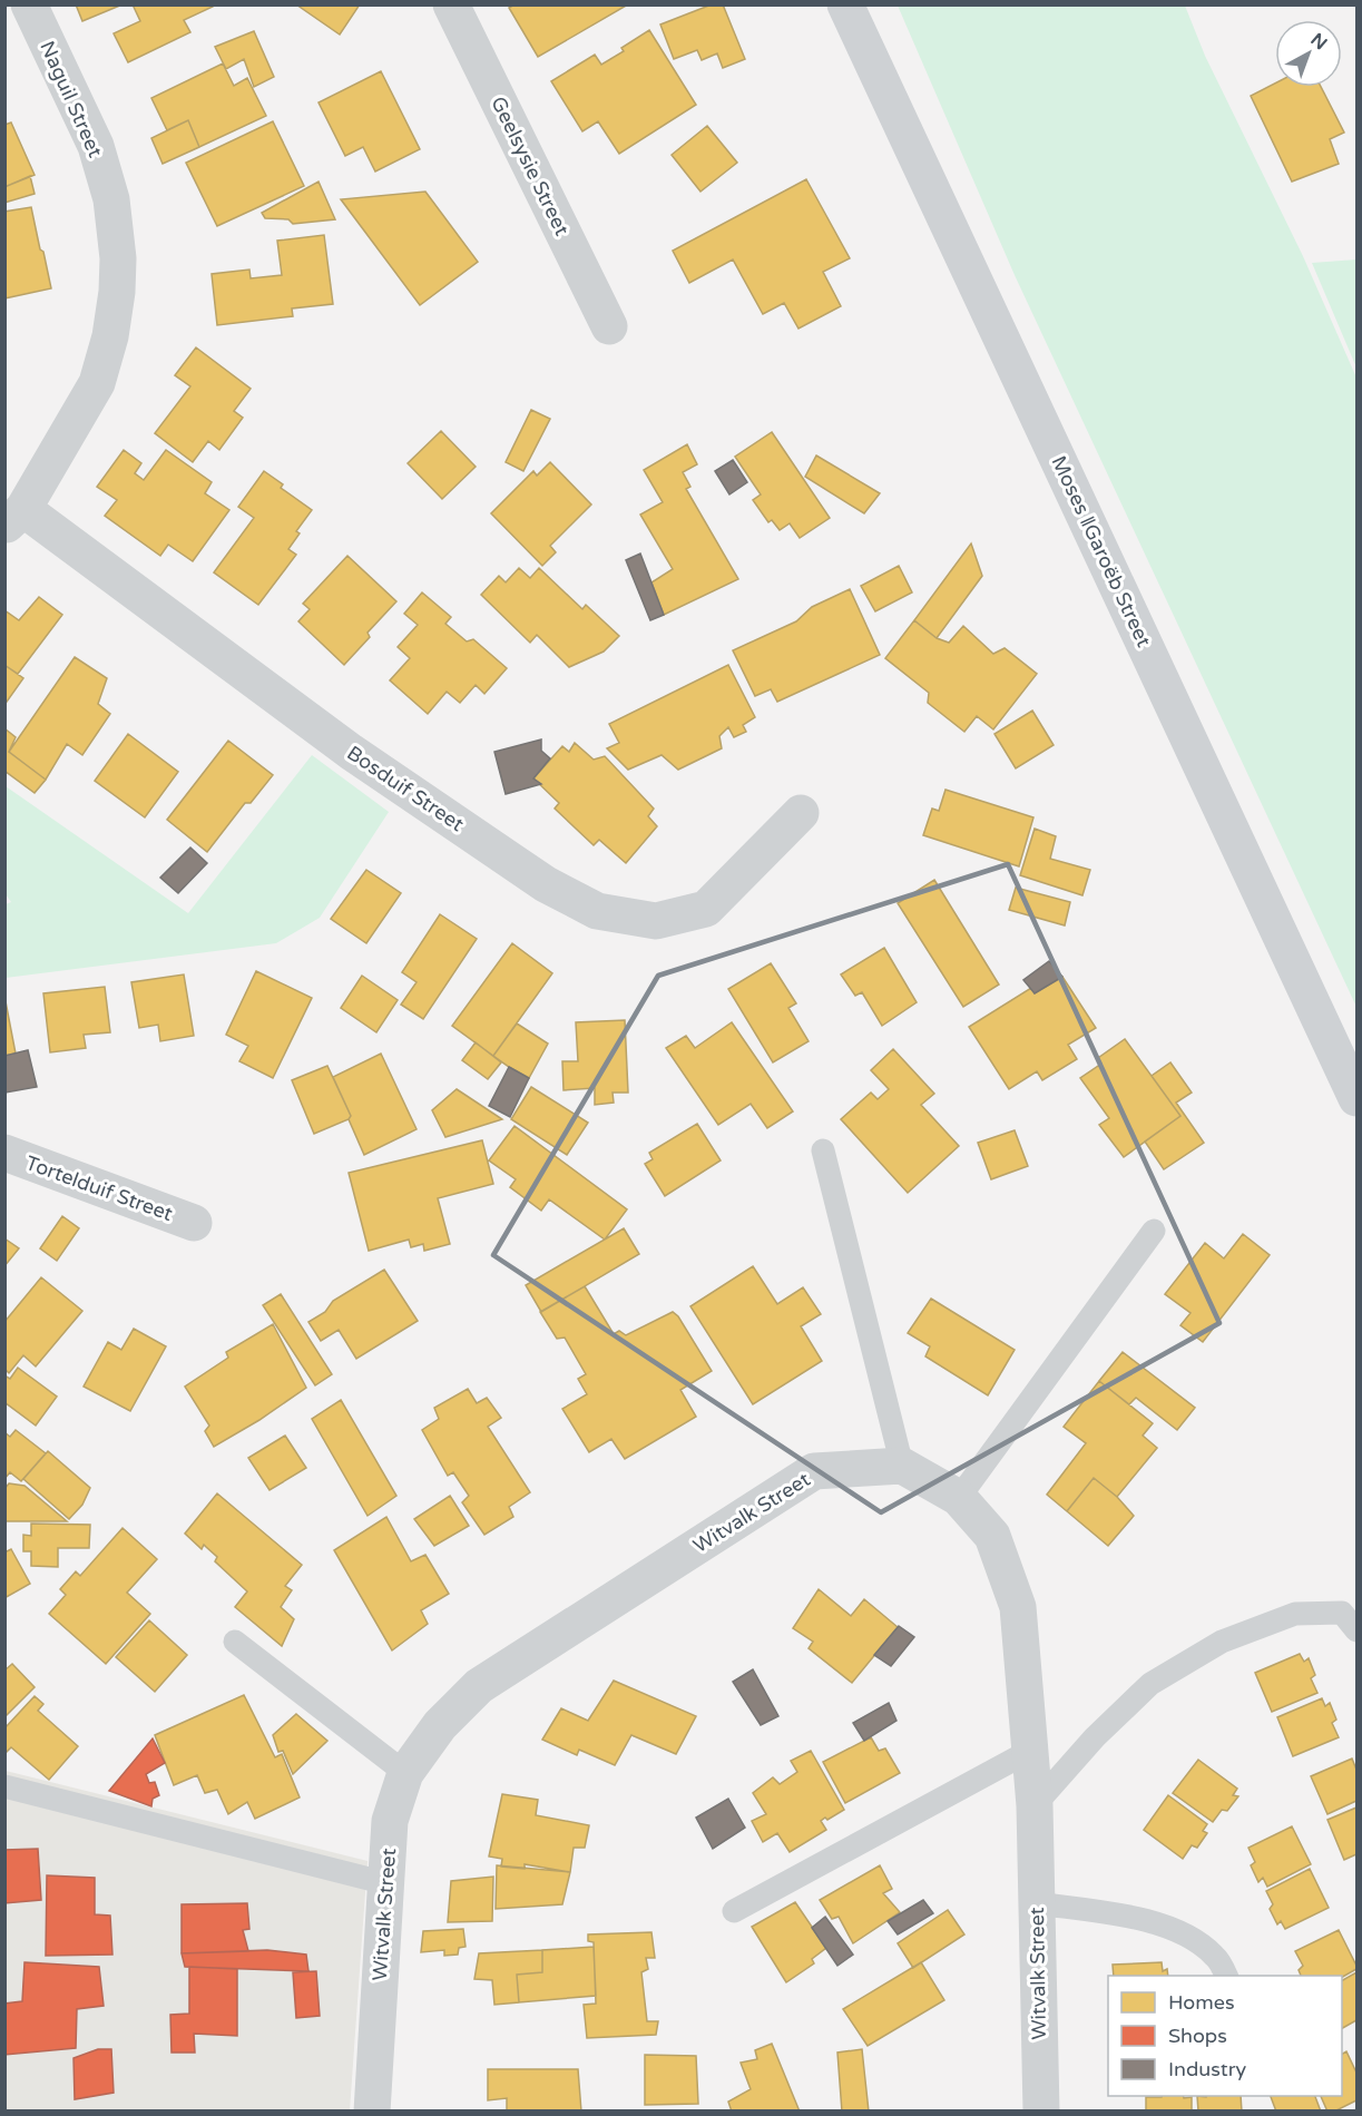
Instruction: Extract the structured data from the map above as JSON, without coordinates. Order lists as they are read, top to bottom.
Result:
{
  "streets": {
    "main road": ["Moses ǁGaroëb Street"],
    "street": [
      "Naguil Street",
      "Geelsysie Street",
      "Bosduif Street",
      "Tortelduif Street",
      "Witvalk Street"
    ]
  },
  "crossings": [
    ["Naguil Street", "Bosduif Street"]
  ],
  "legend": ["Homes", "Shops", "Industry"],
  "north": "top right"
}
